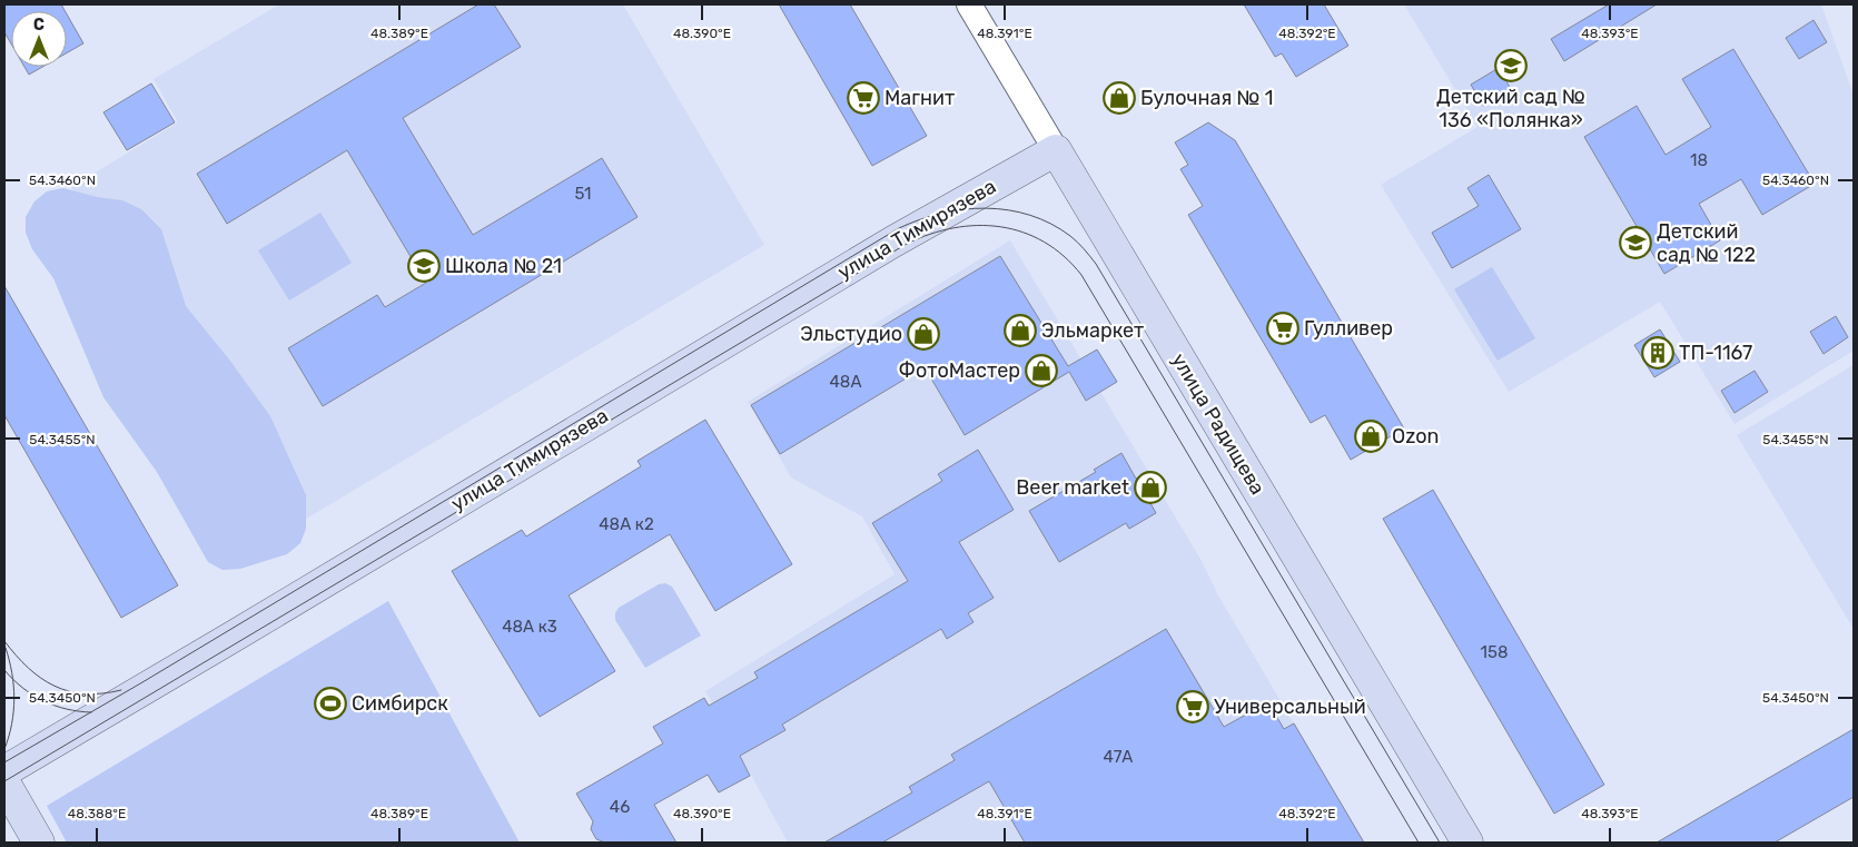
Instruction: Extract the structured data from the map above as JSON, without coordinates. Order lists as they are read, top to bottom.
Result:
{
  "streets": {
    "street": ["улица Тимирязева", "улица Радищева"]
  },
  "crossings": [
    ["улица Тимирязева", "улица Радищева"]
  ],
  "places": {
    "school or university": ["Детский сад № 136 «Полянка»", "Детский сад № 122", "Школа № 21"],
    "supermarket": ["Магнит", "Гулливер", "Универсальный"],
    "shop": [
      "Булочная № 1",
      "Эльмаркет",
      "Эльстудио",
      "ФотоМастер",
      "Ozon",
      "Beer market"
    ],
    "building": ["ТП-1167"],
    "sports": ["Симбирск"]
  },
  "house_numbers": [
    "18",
    "51",
    "48А",
    "48А к2",
    "48А к3",
    "158",
    "47А",
    "46"
  ],
  "north": "top",
  "coordinates": [
    "48.389°E",
    "48.390°E",
    "48.391°E",
    "48.392°E",
    "48.393°E",
    "54.3460°N",
    "54.3455°N",
    "54.3450°N",
    "48.388°E"
  ]
}
